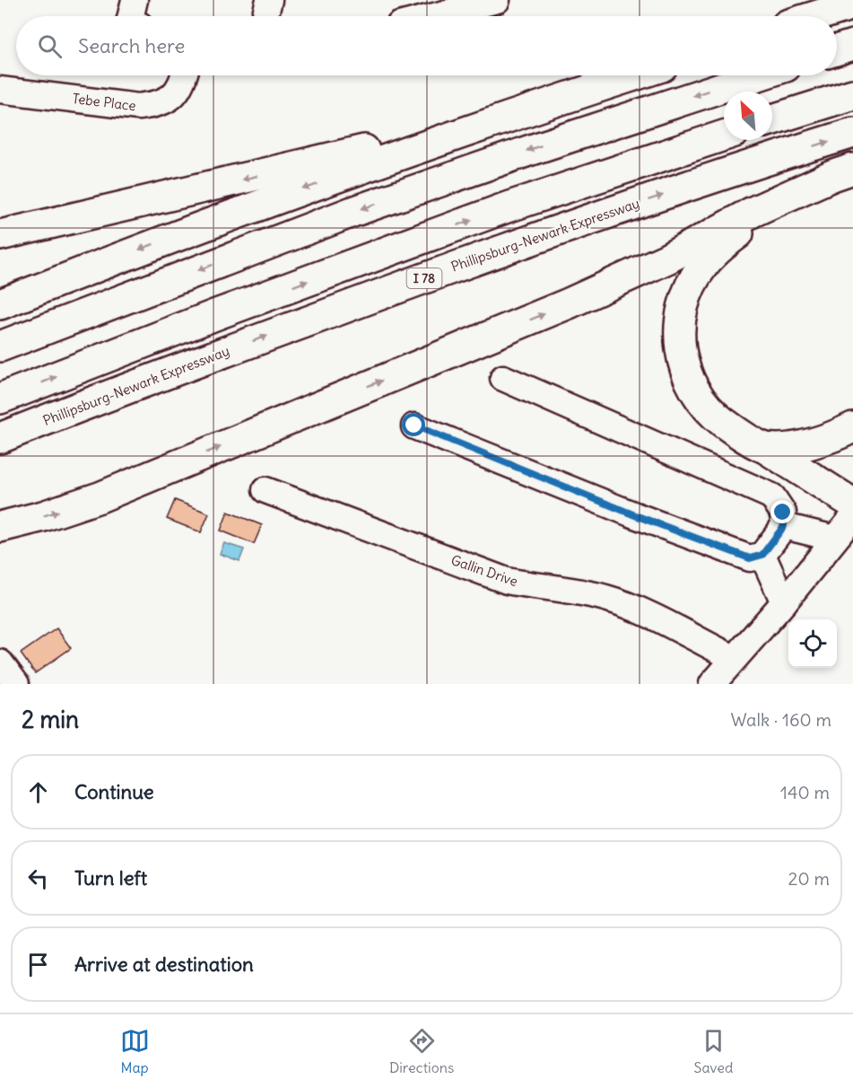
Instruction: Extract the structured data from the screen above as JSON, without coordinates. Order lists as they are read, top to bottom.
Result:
{
  "streets": {
    "highway": ["Phillipsburg-Newark Expressway", "I 78"],
    "street": ["Tebe Place", "Gallin Drive"]
  },
  "north": "top left",
  "page": {
    "search": "Search here",
    "heading": ["2 min", "Walk · 160 m"],
    "list": [
      ["Continue", "140 m"],
      ["Turn left", "20 m"],
      "Arrive at destination"
    ],
    "nav": ["Map", "Directions", "Saved"]
  }
}
